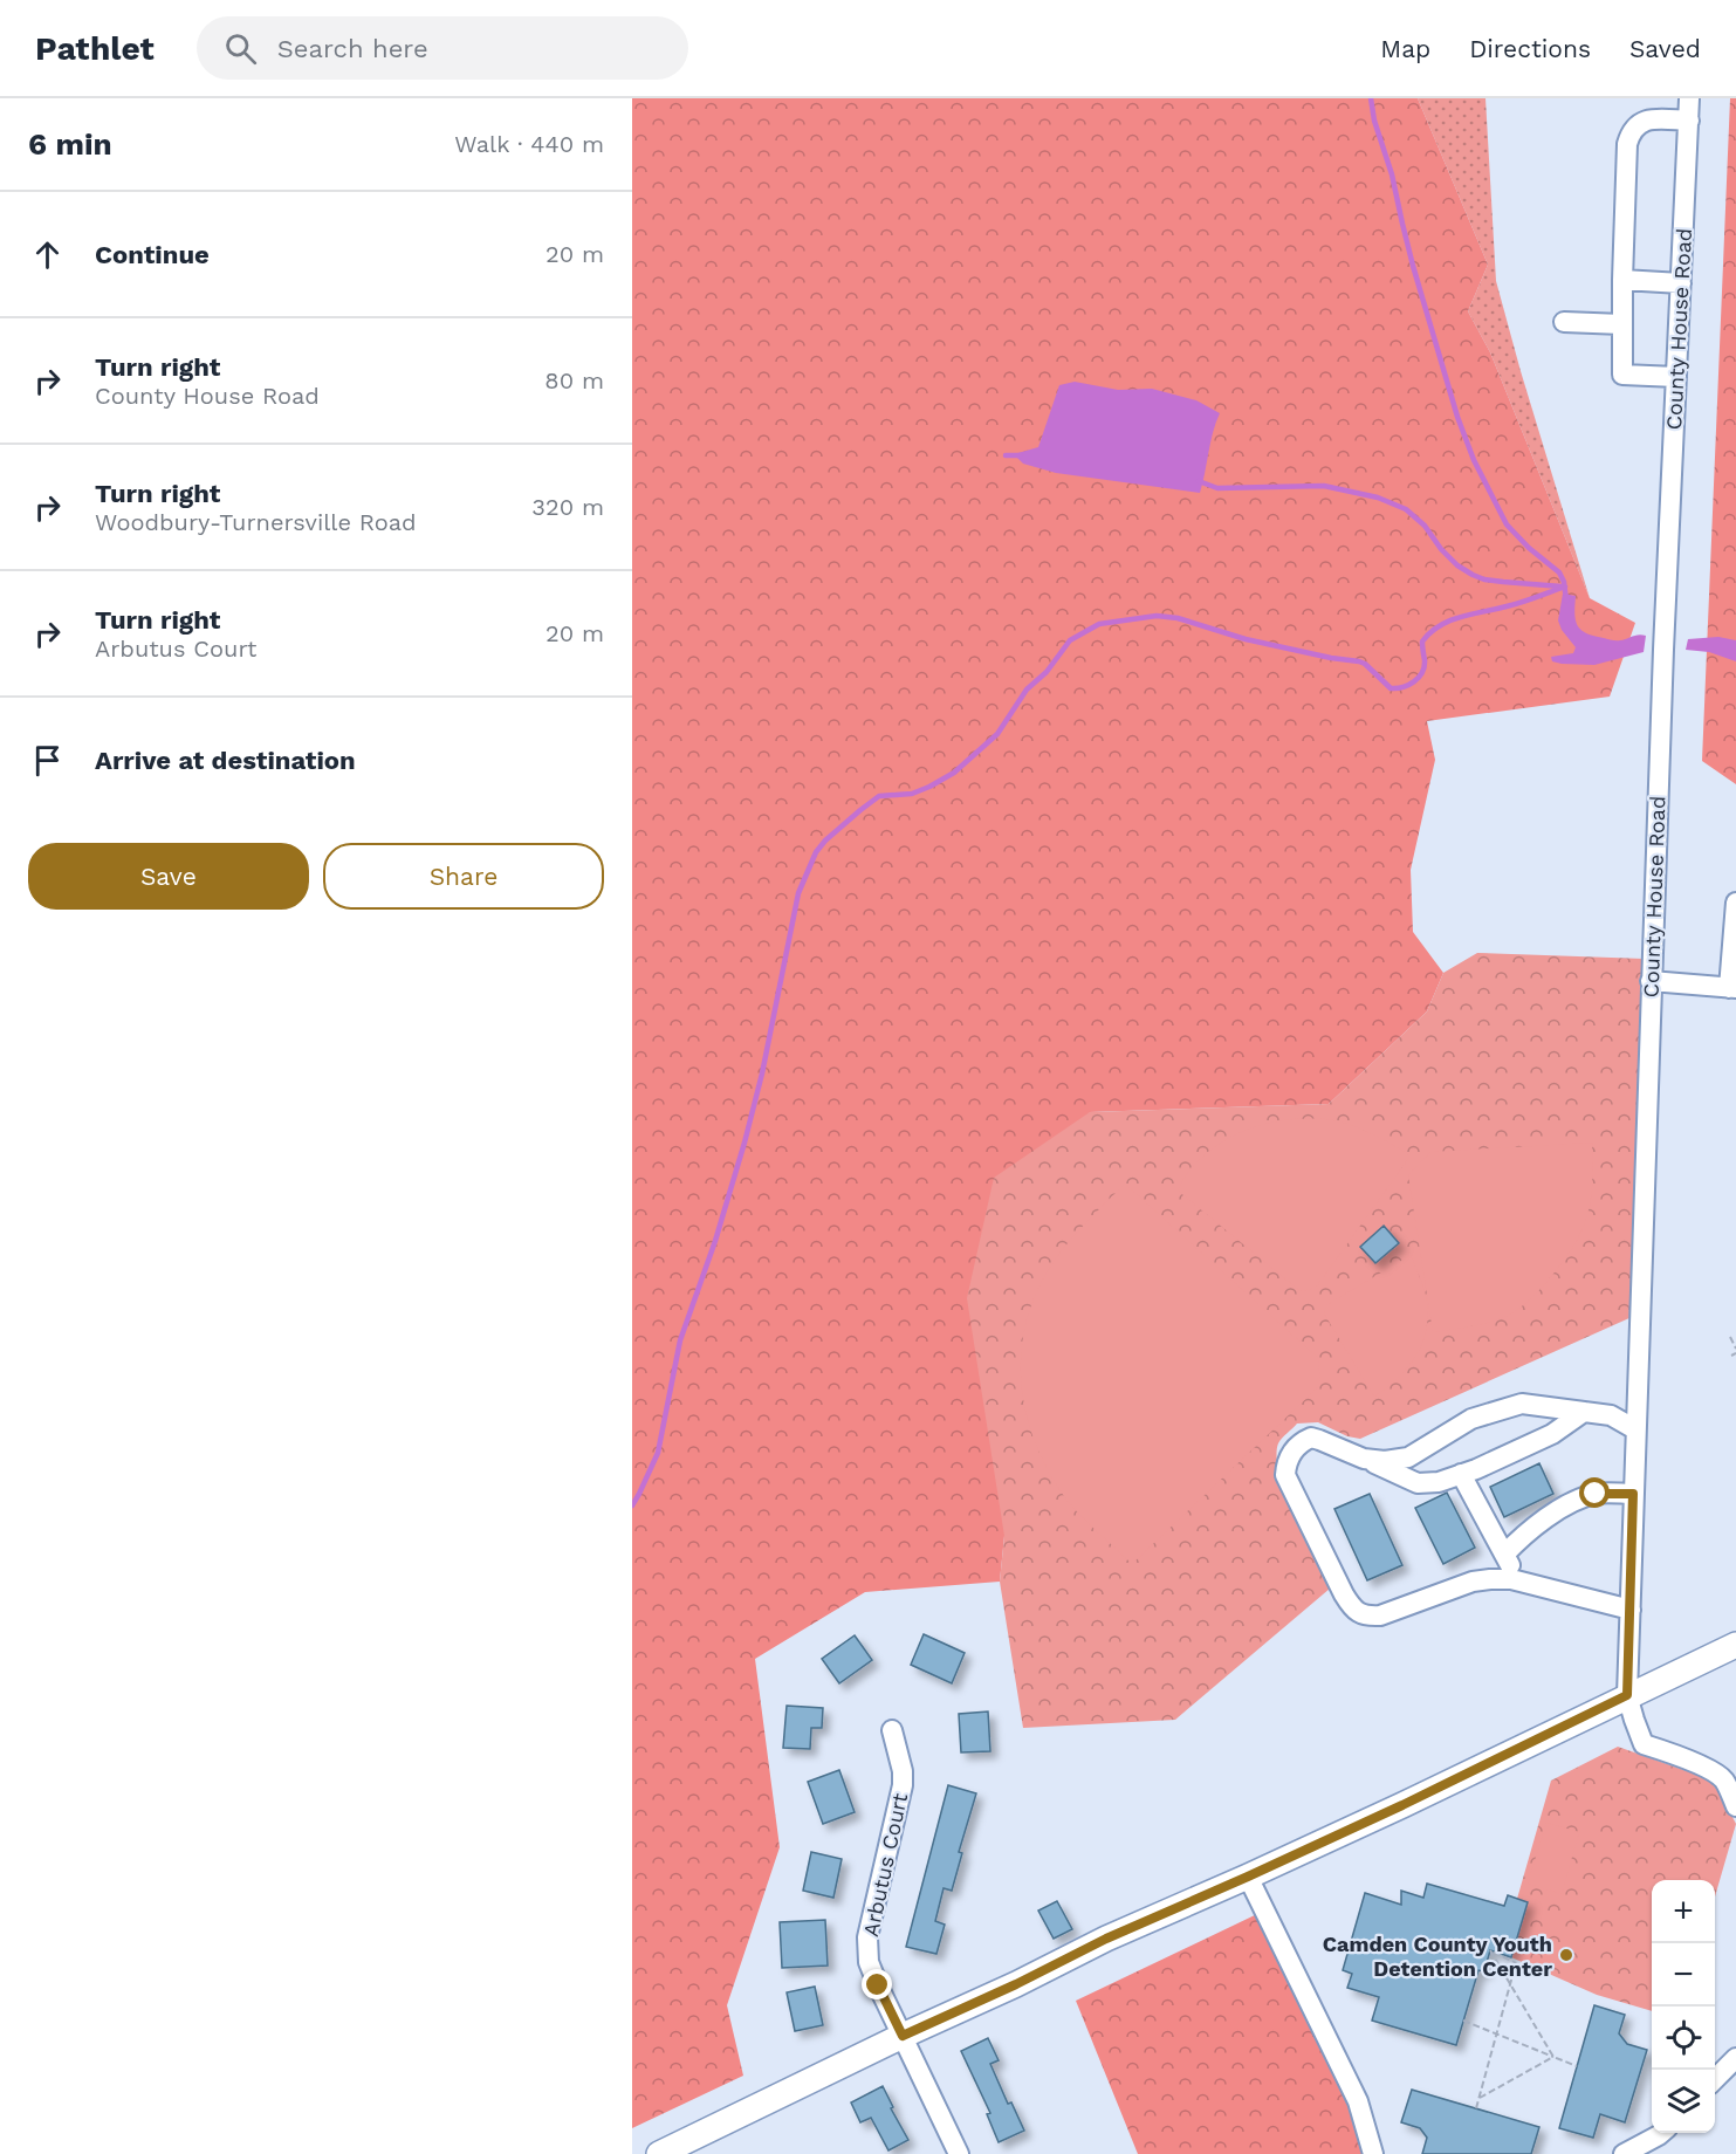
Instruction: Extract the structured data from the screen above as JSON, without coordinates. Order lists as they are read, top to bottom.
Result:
{
  "streets": {
    "street": ["County House Road", "Arbutus Court"]
  },
  "places": ["Camden County Youth Detention Center"],
  "page": {
    "header": "Pathlet",
    "search": "Search here",
    "nav": ["Map", "Directions", "Saved"],
    "heading": ["6 min", "Walk · 440 m"],
    "list": [
      ["Continue", "20 m"],
      ["Turn right", "County House Road", "80 m"],
      ["Turn right", "Woodbury-Turnersville Road", "320 m"],
      ["Turn right", "Arbutus Court", "20 m"],
      "Arrive at destination"
    ],
    "buttons": ["Save", "Share"],
    "map_buttons": ["+", "−"]
  }
}
